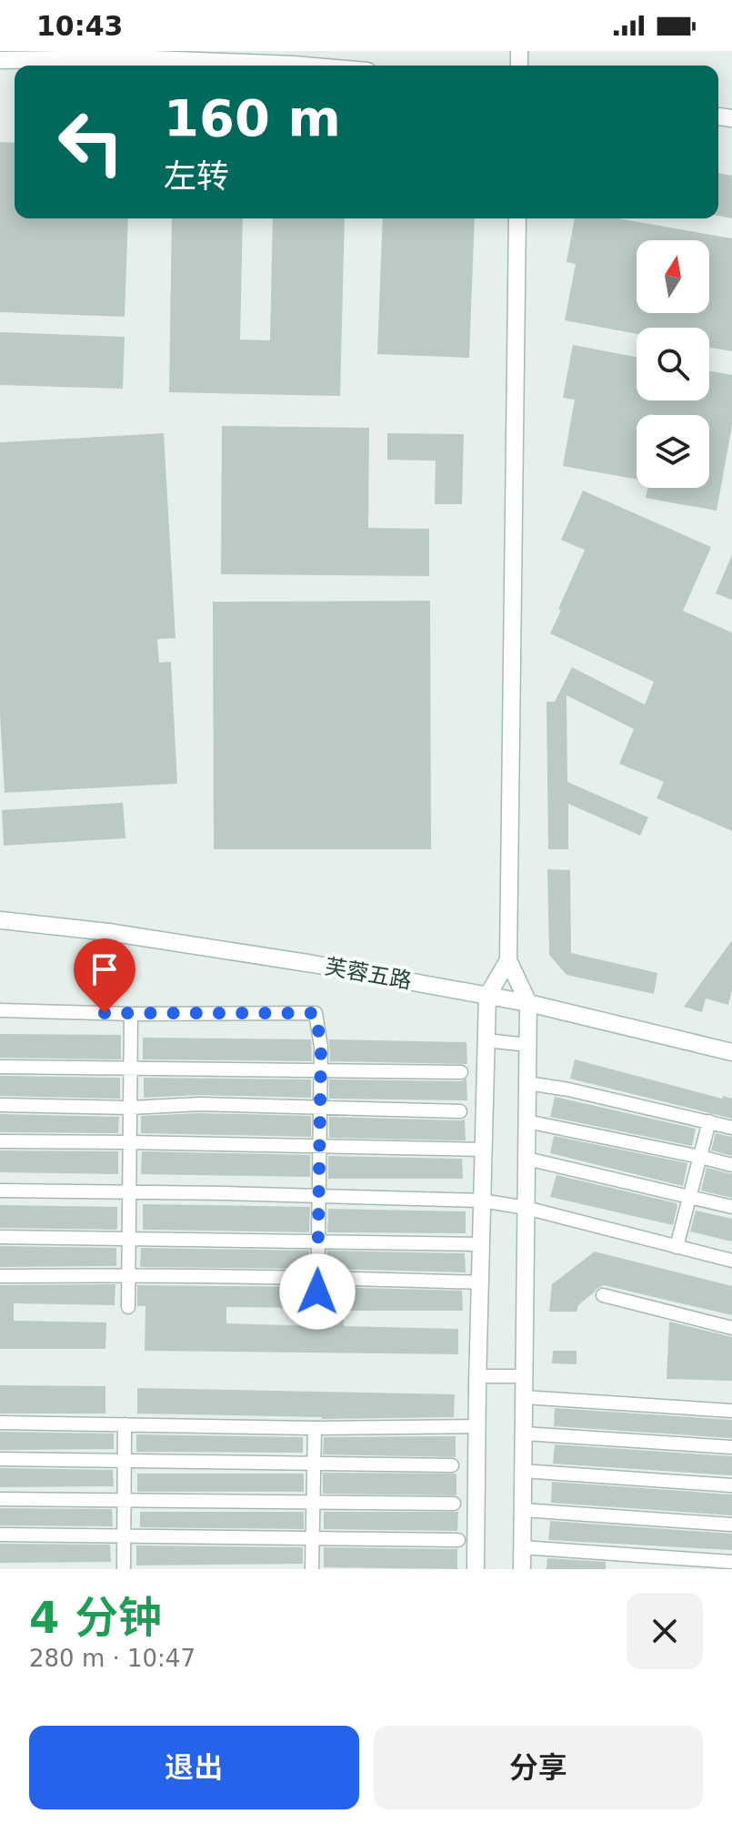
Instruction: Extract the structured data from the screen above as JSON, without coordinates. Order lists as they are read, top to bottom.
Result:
{
  "streets": {
    "street": ["芙蓉五路"]
  },
  "north": "top",
  "page": {
    "status": "10:43",
    "turn": ["160 m", "左转"],
    "heading": ["4 分钟", "280 m · 10:47"],
    "buttons": ["退出", "分享"]
  }
}
